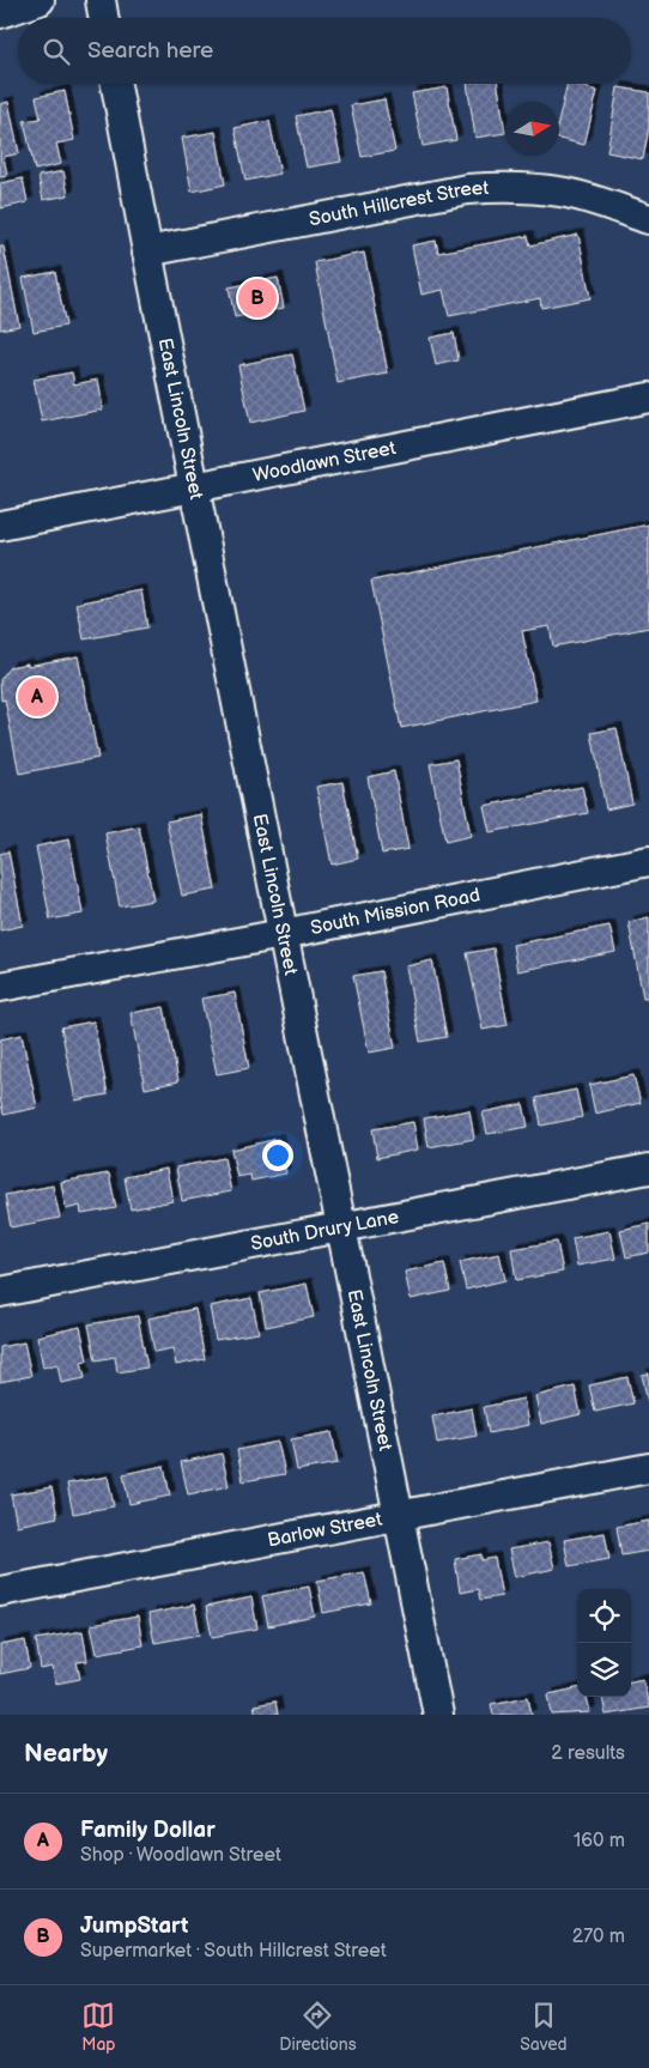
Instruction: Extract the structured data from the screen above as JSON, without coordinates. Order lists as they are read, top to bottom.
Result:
{
  "streets": {
    "street": [
      "South Hillcrest Street",
      "East Lincoln Street",
      "Woodlawn Street",
      "South Mission Road",
      "South Drury Lane",
      "Barlow Street"
    ]
  },
  "crossings": [
    ["South Hillcrest Street", "East Lincoln Street"],
    ["East Lincoln Street", "Woodlawn Street"],
    ["East Lincoln Street", "South Mission Road"],
    ["East Lincoln Street", "South Drury Lane"],
    ["East Lincoln Street", "Barlow Street"]
  ],
  "north": "right",
  "page": {
    "search": "Search here",
    "pins": ["B", "A"],
    "heading": ["Nearby", "2 results"],
    "list": [
      {
        "mark": "A",
        "name": "Family Dollar",
        "note": "Shop · Woodlawn Street",
        "value": "160 m"
      },
      {
        "mark": "B",
        "name": "JumpStart",
        "note": "Supermarket · South Hillcrest Street",
        "value": "270 m"
      }
    ],
    "nav": ["Map", "Directions", "Saved"]
  }
}
